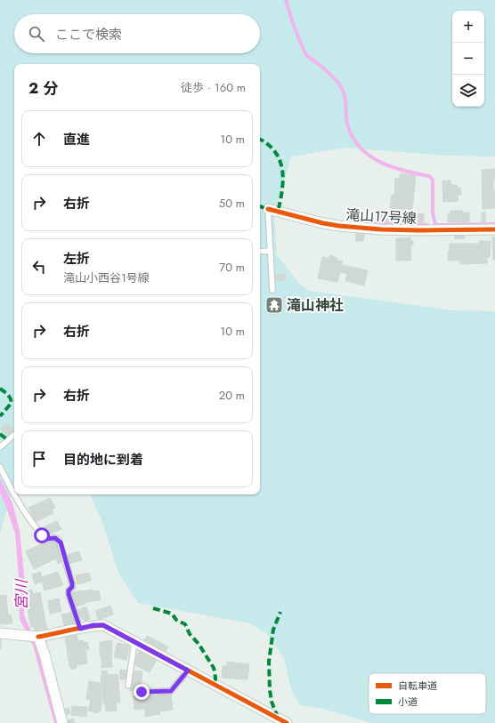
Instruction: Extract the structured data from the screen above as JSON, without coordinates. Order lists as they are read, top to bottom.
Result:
{
  "streets": {
    "street": ["滝山17号線"]
  },
  "water": ["宮川"],
  "places": {
    "temple": ["滝山神社"]
  },
  "legend": ["自転車道", "小道"],
  "page": {
    "map_buttons": ["+", "−"],
    "search": "ここで検索",
    "heading": ["2 分", "徒歩 · 160 m"],
    "list": [
      ["直進", "10 m"],
      ["右折", "50 m"],
      ["左折", "滝山小西谷1号線", "70 m"],
      ["右折", "10 m"],
      ["右折", "20 m"],
      "目的地に到着"
    ]
  }
}
